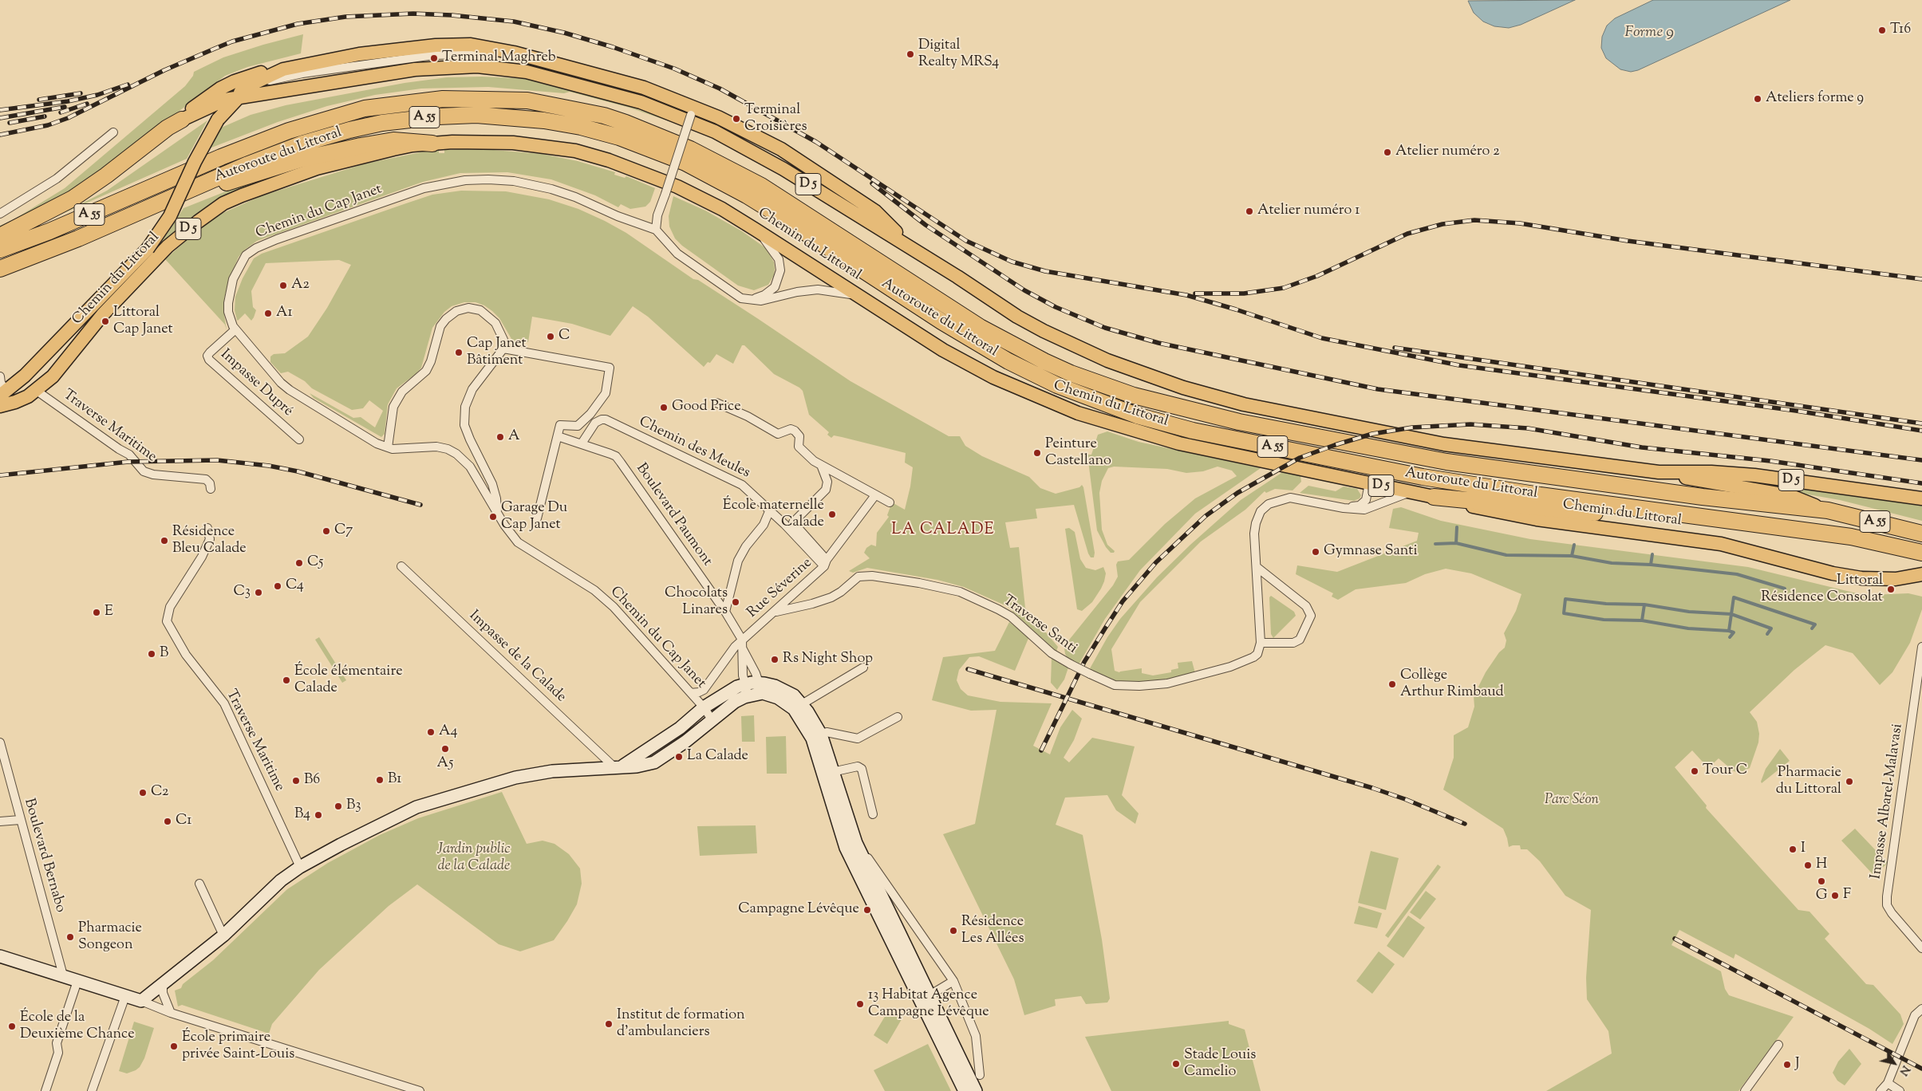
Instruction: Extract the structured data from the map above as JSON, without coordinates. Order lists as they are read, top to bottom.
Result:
{
  "streets": {
    "highway": ["A 55", "Autoroute du Littoral"],
    "main road": ["D 5", "Chemin du Littoral"],
    "street": [
      "Chemin du Cap Janet",
      "Impasse Dupré",
      "Traverse Maritime",
      "Chemin des Meules",
      "Boulevard Paumont",
      "Rue Séverine",
      "Traverse Santi",
      "Impasse de la Calade",
      "Impasse Albarel-Malavasi",
      "Boulevard Bernabo"
    ]
  },
  "crossings": [
    ["D 5", "Chemin du Littoral"],
    ["Chemin du Cap Janet", "Impasse Dupré"],
    ["Chemin du Cap Janet", "Rue Séverine"],
    ["Chemin du Littoral", "Traverse Maritime"],
    ["Chemin des Meules", "Boulevard Paumont"],
    ["Chemin des Meules", "Rue Séverine"],
    ["Boulevard Paumont", "Rue Séverine"],
    ["Rue Séverine", "Traverse Santi"]
  ],
  "districts": ["LA CALADE"],
  "water": ["Forme 9"],
  "parks": ["Parc Séon", "Jardin public de la Calade"],
  "places": [
    "T16",
    "Digital Realty MRS4",
    "Terminal Maghreb",
    "Ateliers forme 9",
    "Terminal Croisières",
    "Atelier numéro 2",
    "Atelier numéro 1",
    "A2",
    "A1",
    "Littoral Cap Janet",
    "C",
    "Cap Janet Bâtiment",
    "Good Price",
    "A",
    "Peinture Castellano",
    "École maternelle Calade",
    "Garage Du Cap Janet",
    "C7",
    "Résidence Bleu Calade",
    "Gymnase Santi",
    "C5",
    "C4",
    "Littoral Résidence Consolat",
    "C3",
    "Chocolats Linares",
    "E",
    "B",
    "Rs Night Shop",
    "École élémentaire Calade",
    "Collège Arthur Rimbaud",
    "A4",
    "A5",
    "La Calade",
    "Tour C",
    "B1",
    "B6",
    "Pharmacie du Littoral",
    "C2",
    "B3",
    "B4",
    "C1",
    "I",
    "H",
    "G",
    "F",
    "Campagne Lévêque",
    "Résidence Les Allées",
    "Pharmacie Songeon",
    "13 Habitat Agence Campagne Lévêque",
    "Institut de formation d'ambulanciers",
    "École de la Deuxième Chance",
    "École primaire privée Saint-Louis",
    "Stade Louis Camelio",
    "J"
  ],
  "north": "bottom right"
}
